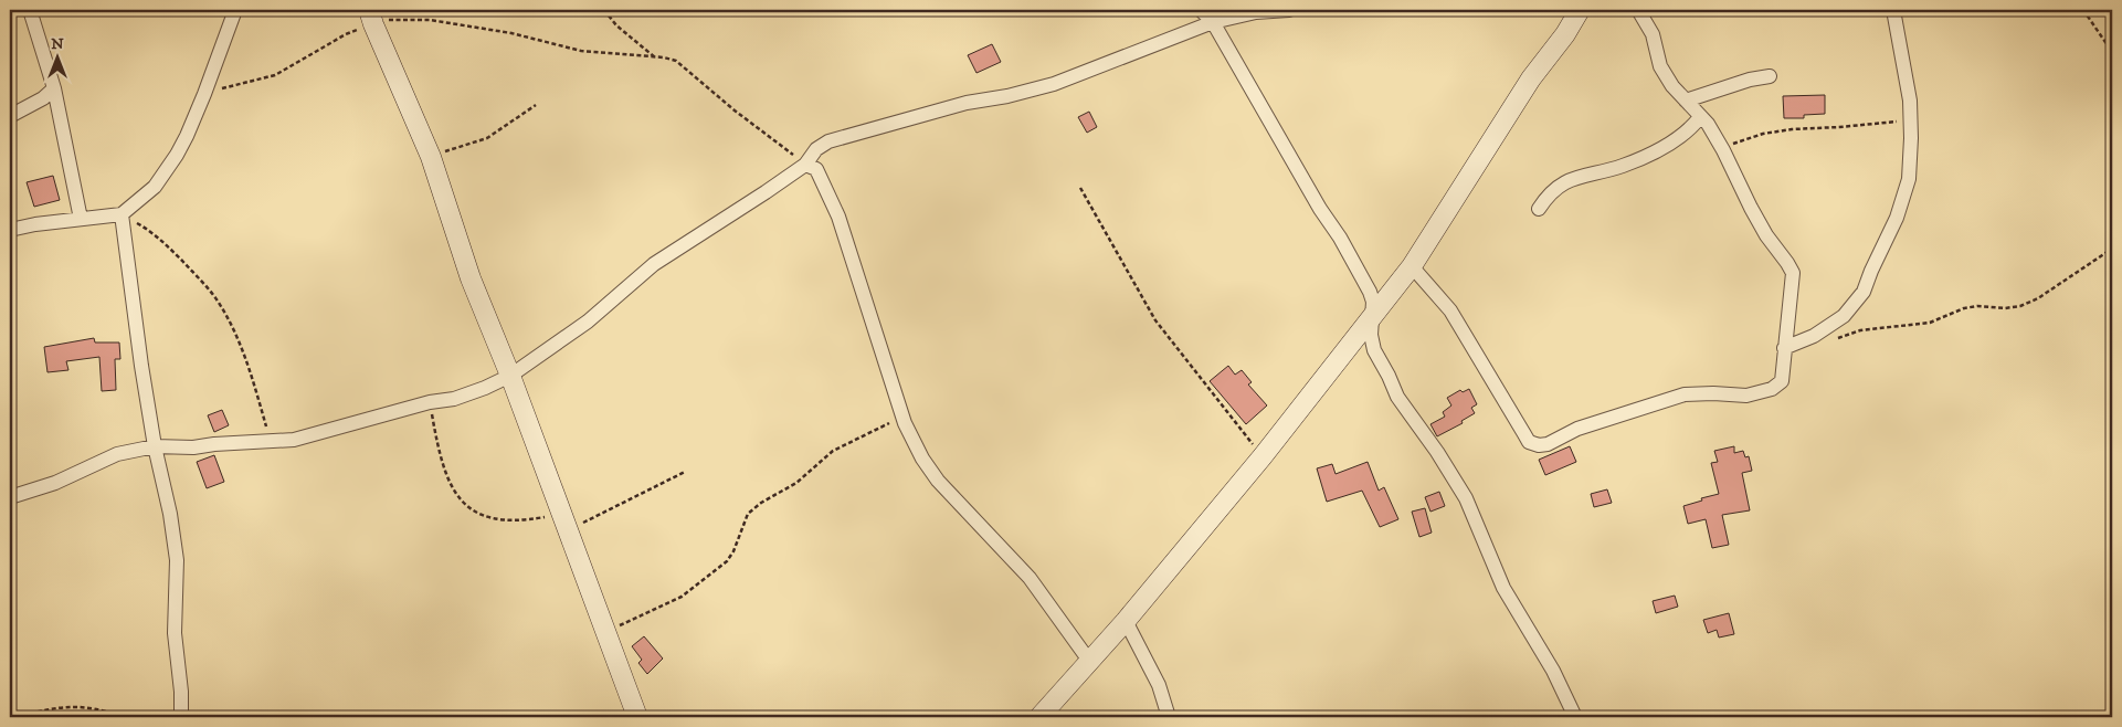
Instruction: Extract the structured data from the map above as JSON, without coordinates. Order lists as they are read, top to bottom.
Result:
{
  "north": "top"
}
